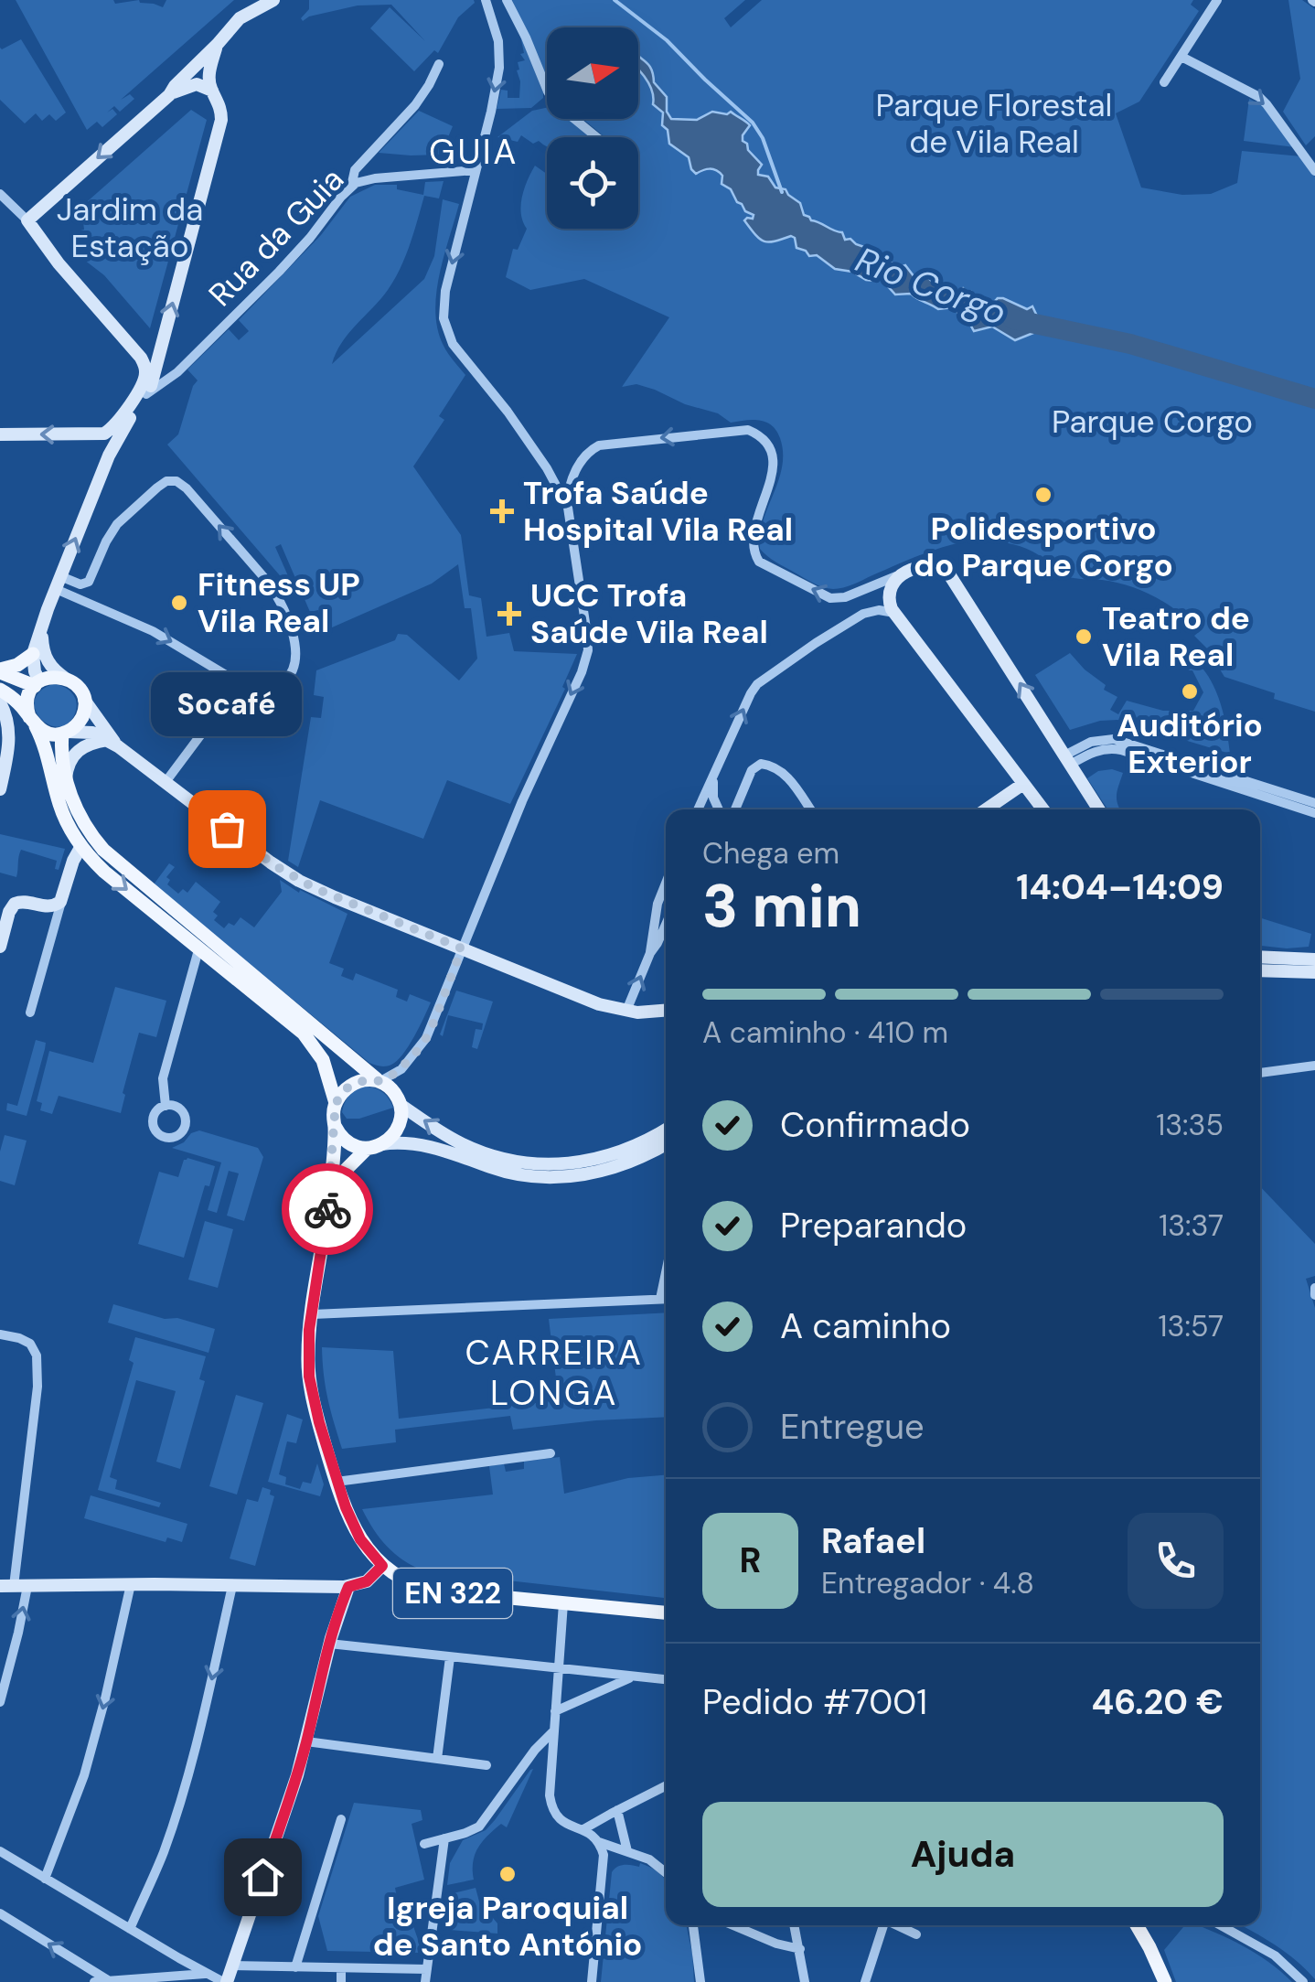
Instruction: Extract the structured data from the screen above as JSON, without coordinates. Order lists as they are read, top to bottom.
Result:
{
  "streets": {
    "main road": ["EN 322"],
    "street": ["Rua da Guia"]
  },
  "districts": ["GUIA", "CARREIRA LONGA"],
  "water": ["Rio Corgo"],
  "parks": ["Parque Florestal de Vila Real", "Jardim da Estação", "Parque Corgo"],
  "places": {
    "other": [
      "Polidesportivo do Parque Corgo",
      "Fitness UP Vila Real",
      "Teatro de Vila Real",
      "Auditório Exterior",
      "Socafé",
      "Igreja Paroquial de Santo António"
    ],
    "health": ["Trofa Saúde Hospital Vila Real", "UCC Trofa Saúde Vila Real"]
  },
  "north": "right",
  "page": {
    "bubble": "Socafé",
    "heading": ["3 min", "Chega em", "14:04–14:09"],
    "panel": [
      "Rafael",
      "Entregador · 4.8",
      "Pedido #7001",
      "46.20 €"
    ],
    "bar": "A caminho · 410 m",
    "list": [
      ["Confirmado", "13:35"],
      ["Preparando", "13:37"],
      ["A caminho", "13:57"],
      "Entregue"
    ],
    "round": "R",
    "buttons": "Ajuda"
  }
}
